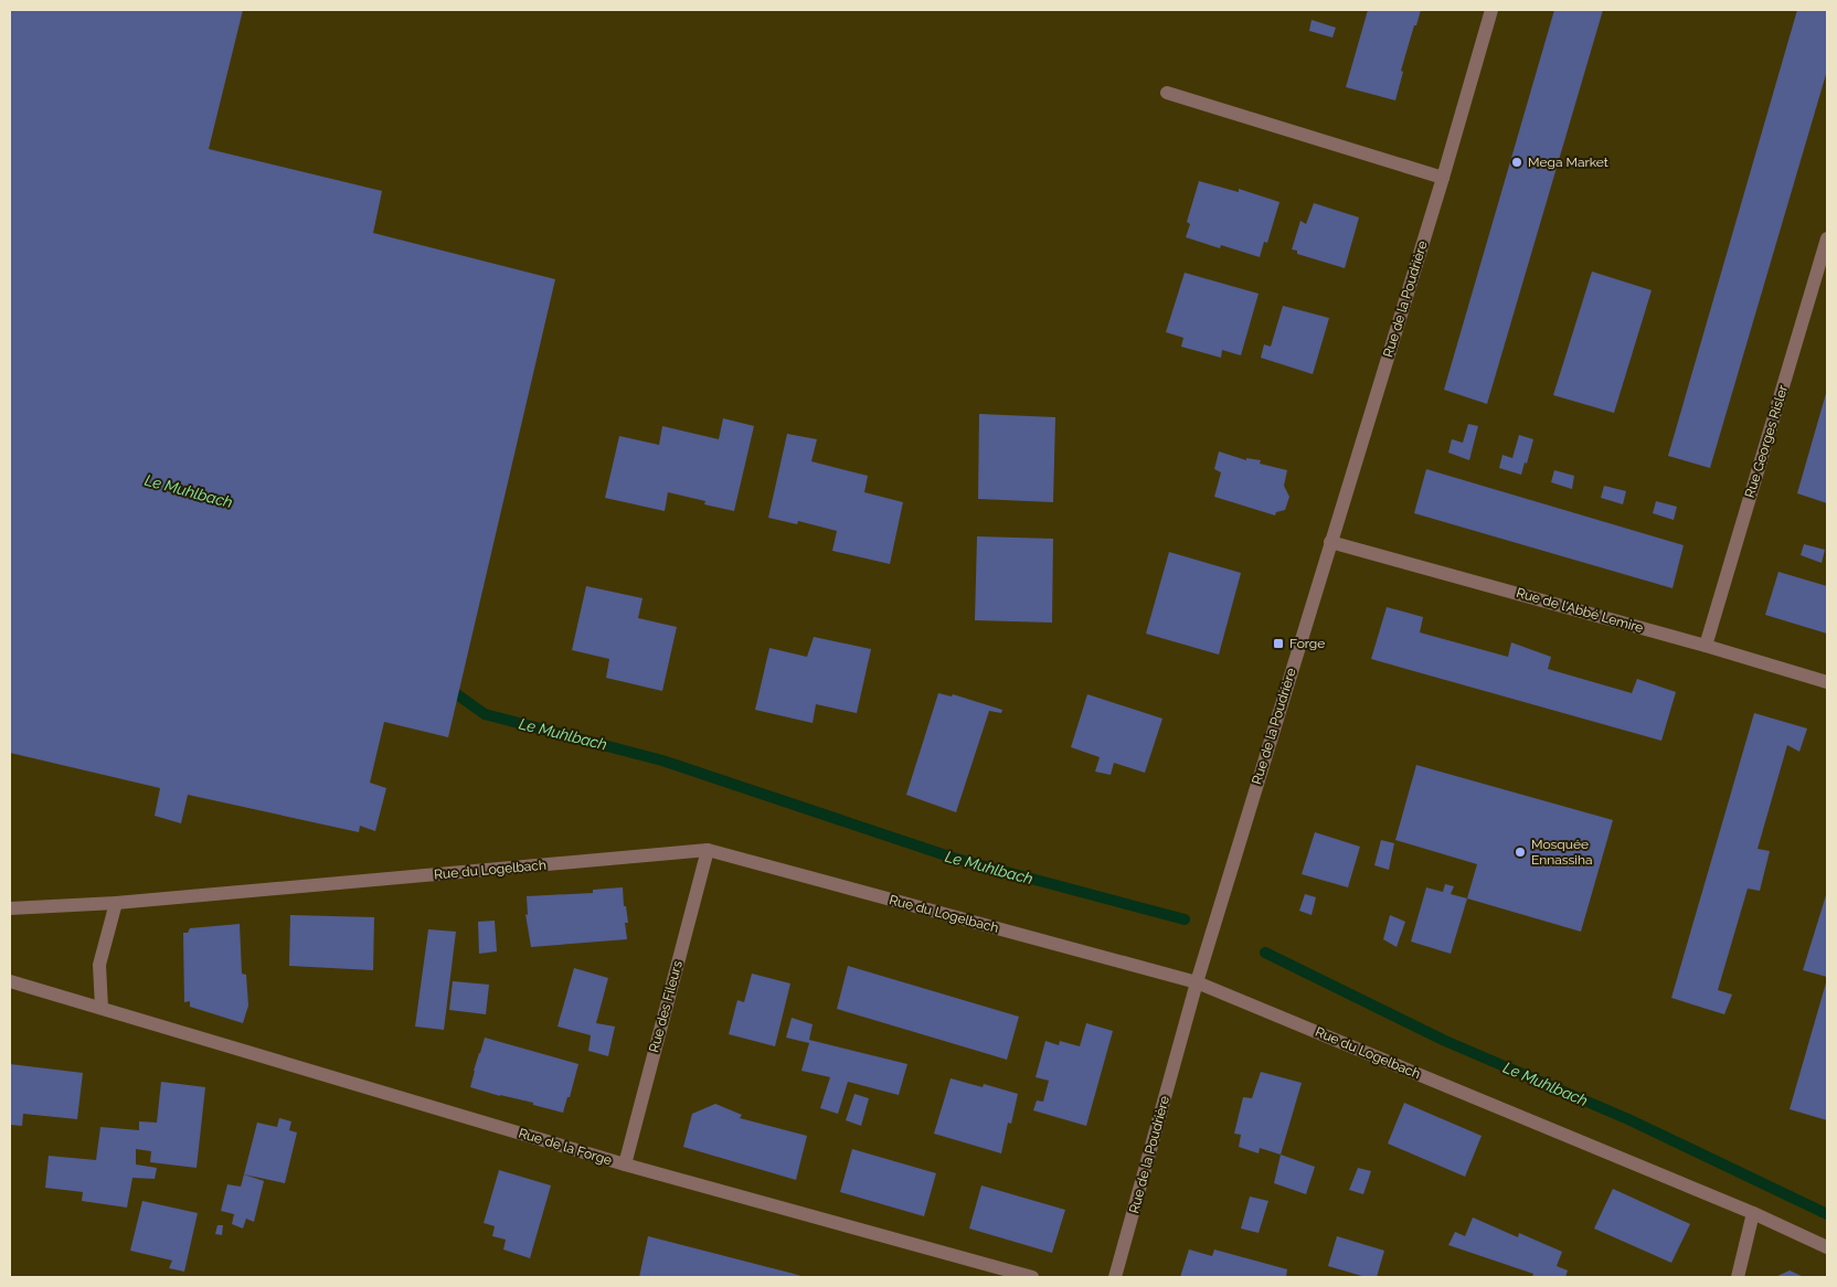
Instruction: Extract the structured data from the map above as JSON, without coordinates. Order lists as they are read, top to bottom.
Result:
{
  "streets": {
    "street": [
      "Rue de la Poudrière",
      "Rue Georges Risler",
      "Rue de l'Abbé Lemire",
      "Rue du Logelbach",
      "Rue des Fileurs",
      "Rue de la Forge"
    ]
  },
  "crossings": [
    ["Rue de la Poudrière", "Rue de l'Abbé Lemire"],
    ["Rue de la Poudrière", "Rue du Logelbach"],
    ["Rue Georges Risler", "Rue de l'Abbé Lemire"],
    ["Rue du Logelbach", "Rue des Fileurs"],
    ["Rue des Fileurs", "Rue de la Forge"]
  ],
  "water": ["Le Muhlbach"],
  "places": {
    "other": ["Mega Market", "Mosquée Ennassiha"],
    "transit": ["Forge"]
  }
}
